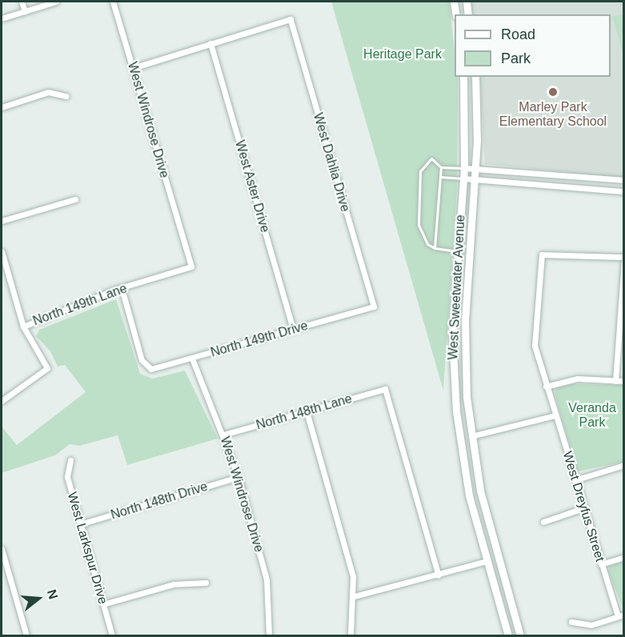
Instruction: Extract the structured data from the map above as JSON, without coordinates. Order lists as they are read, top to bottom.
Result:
{
  "streets": {
    "street": [
      "West Windrose Drive",
      "West Dahlia Drive",
      "West Aster Drive",
      "West Sweetwater Avenue",
      "North 149th Lane",
      "North 149th Drive",
      "North 148th Lane",
      "North 148th Drive",
      "West Dreyfus Street",
      "West Larkspur Drive"
    ]
  },
  "crossings": [
    ["West Windrose Drive", "North 149th Lane"],
    ["West Windrose Drive", "North 149th Drive"],
    ["West Windrose Drive", "North 148th Lane"],
    ["West Windrose Drive", "North 148th Drive"],
    ["West Dahlia Drive", "West Aster Drive"],
    ["West Dahlia Drive", "North 149th Drive"],
    ["West Aster Drive", "North 149th Drive"],
    ["North 149th Lane", "North 149th Drive"],
    ["North 148th Drive", "West Larkspur Drive"]
  ],
  "parks": ["Heritage Park", "Veranda Park"],
  "places": ["Marley Park Elementary School"],
  "legend": ["Road", "Park"],
  "north": "right"
}
